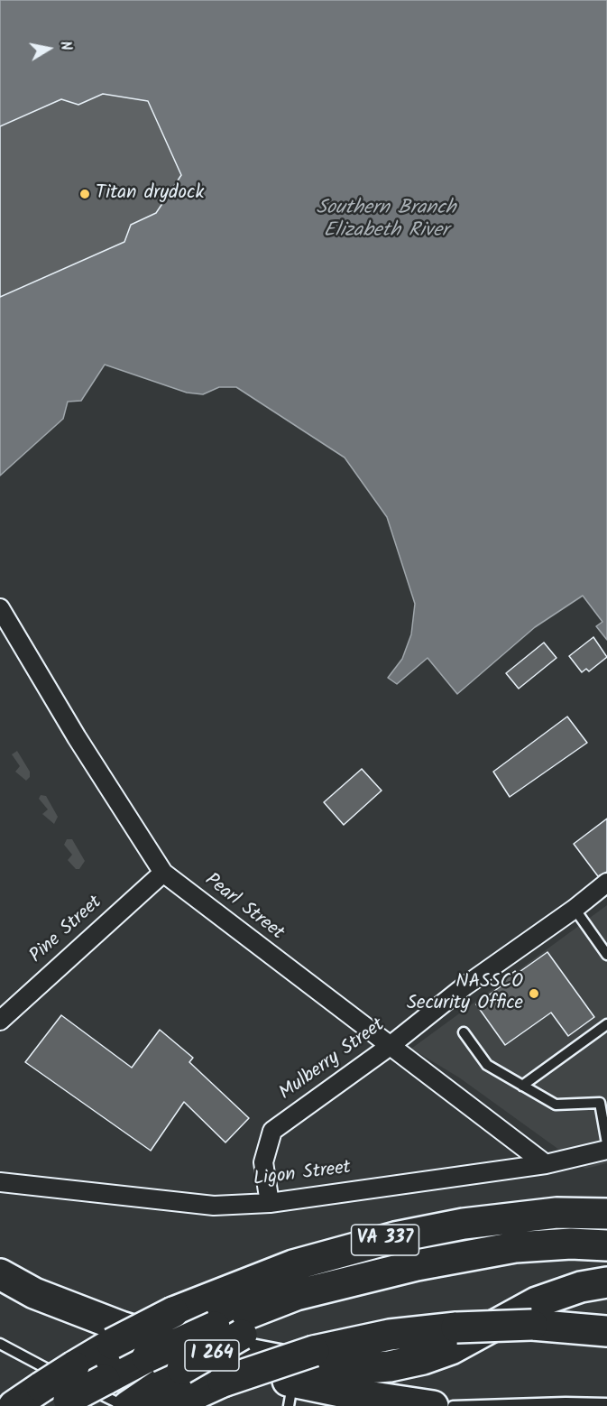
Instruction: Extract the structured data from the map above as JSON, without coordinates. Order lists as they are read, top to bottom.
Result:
{
  "streets": {
    "highway": ["VA 337", "I 264"],
    "street": [
      "Pearl Street",
      "Pine Street",
      "Mulberry Street",
      "Ligon Street"
    ]
  },
  "crossings": [
    ["Pearl Street", "Pine Street"],
    ["Pearl Street", "Mulberry Street"],
    ["Pearl Street", "Ligon Street"],
    ["Mulberry Street", "Ligon Street"]
  ],
  "water": ["Southern Branch Elizabeth River"],
  "places": ["Titan drydock", "NASSCO Security Office"],
  "north": "right"
}
